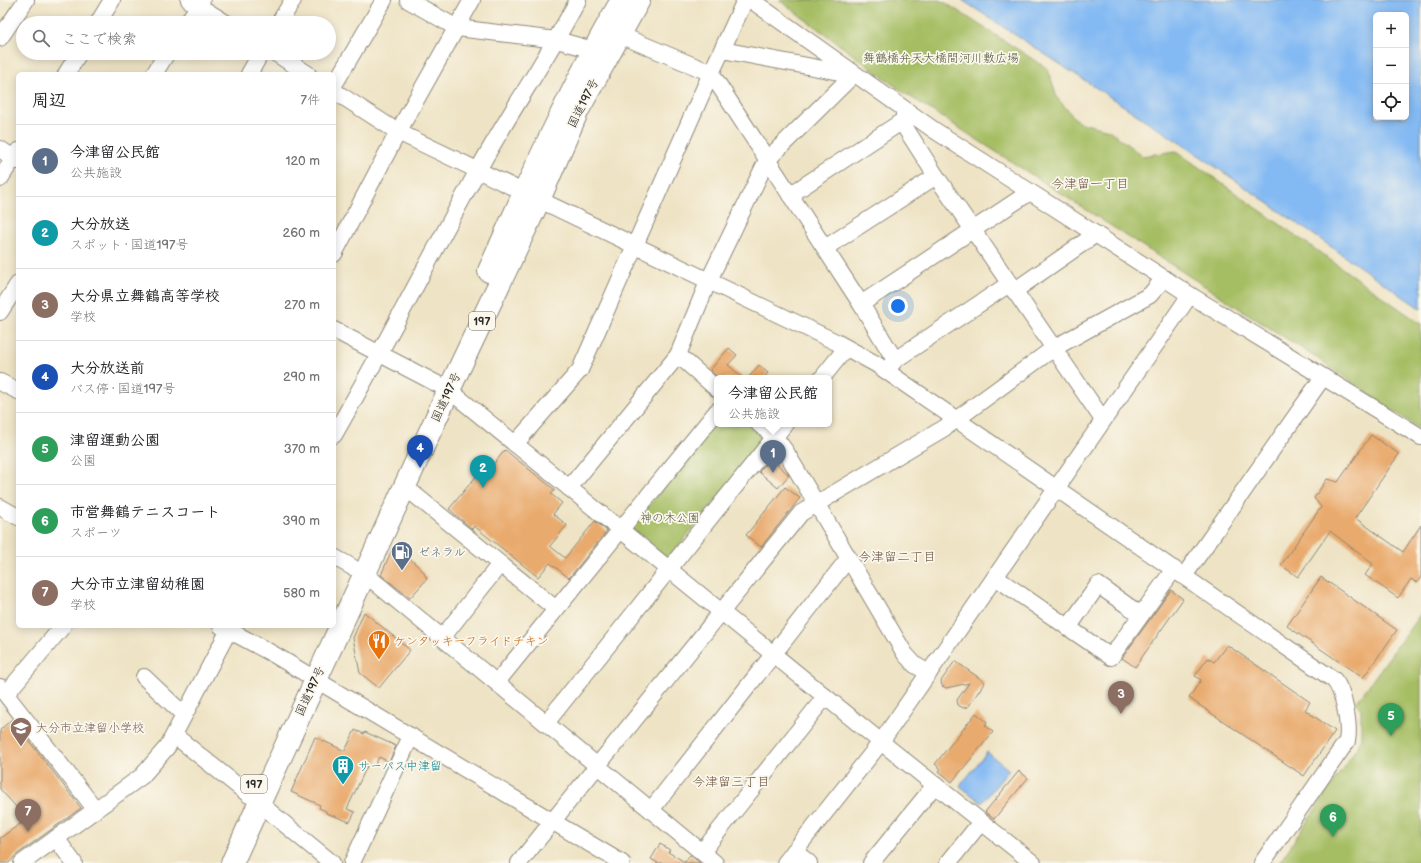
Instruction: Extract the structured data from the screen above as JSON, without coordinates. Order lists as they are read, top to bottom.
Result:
{
  "streets": {
    "highway": ["国道197号", "197"]
  },
  "districts": ["今津留一丁目", "今津留二丁目", "今津留三丁目"],
  "parks": ["舞鶴橋弁天大橋間河川敷広場", "神の木公園"],
  "places": {
    "fuel station": ["ゼネラル"],
    "restaurant": ["ケンタッキーフライドチキン"],
    "school or university": ["大分市立津留小学校"],
    "building": ["サーパス中津留"]
  },
  "page": {
    "map_buttons": ["+", "−"],
    "search": "ここで検索",
    "heading": ["周辺", "7件"],
    "list": [
      {
        "mark": "1",
        "name": "今津留公民館",
        "note": "公共施設",
        "value": "120 m"
      },
      {
        "mark": "2",
        "name": "大分放送",
        "note": "スポット · 国道197号",
        "value": "260 m"
      },
      {
        "mark": "3",
        "name": "大分県立舞鶴高等学校",
        "note": "学校",
        "value": "270 m"
      },
      {
        "mark": "4",
        "name": "大分放送前",
        "note": "バス停 · 国道197号",
        "value": "290 m"
      },
      {
        "mark": "5",
        "name": "津留運動公園",
        "note": "公園",
        "value": "370 m"
      },
      {
        "mark": "6",
        "name": "市営舞鶴テニスコート",
        "note": "スポーツ",
        "value": "390 m"
      },
      {
        "mark": "7",
        "name": "大分市立津留幼稚園",
        "note": "学校",
        "value": "580 m"
      }
    ],
    "popup": ["今津留公民館", "公共施設"],
    "pins": [
      "4",
      "1",
      "2",
      "3",
      "5",
      "7",
      "6"
    ]
  }
}
